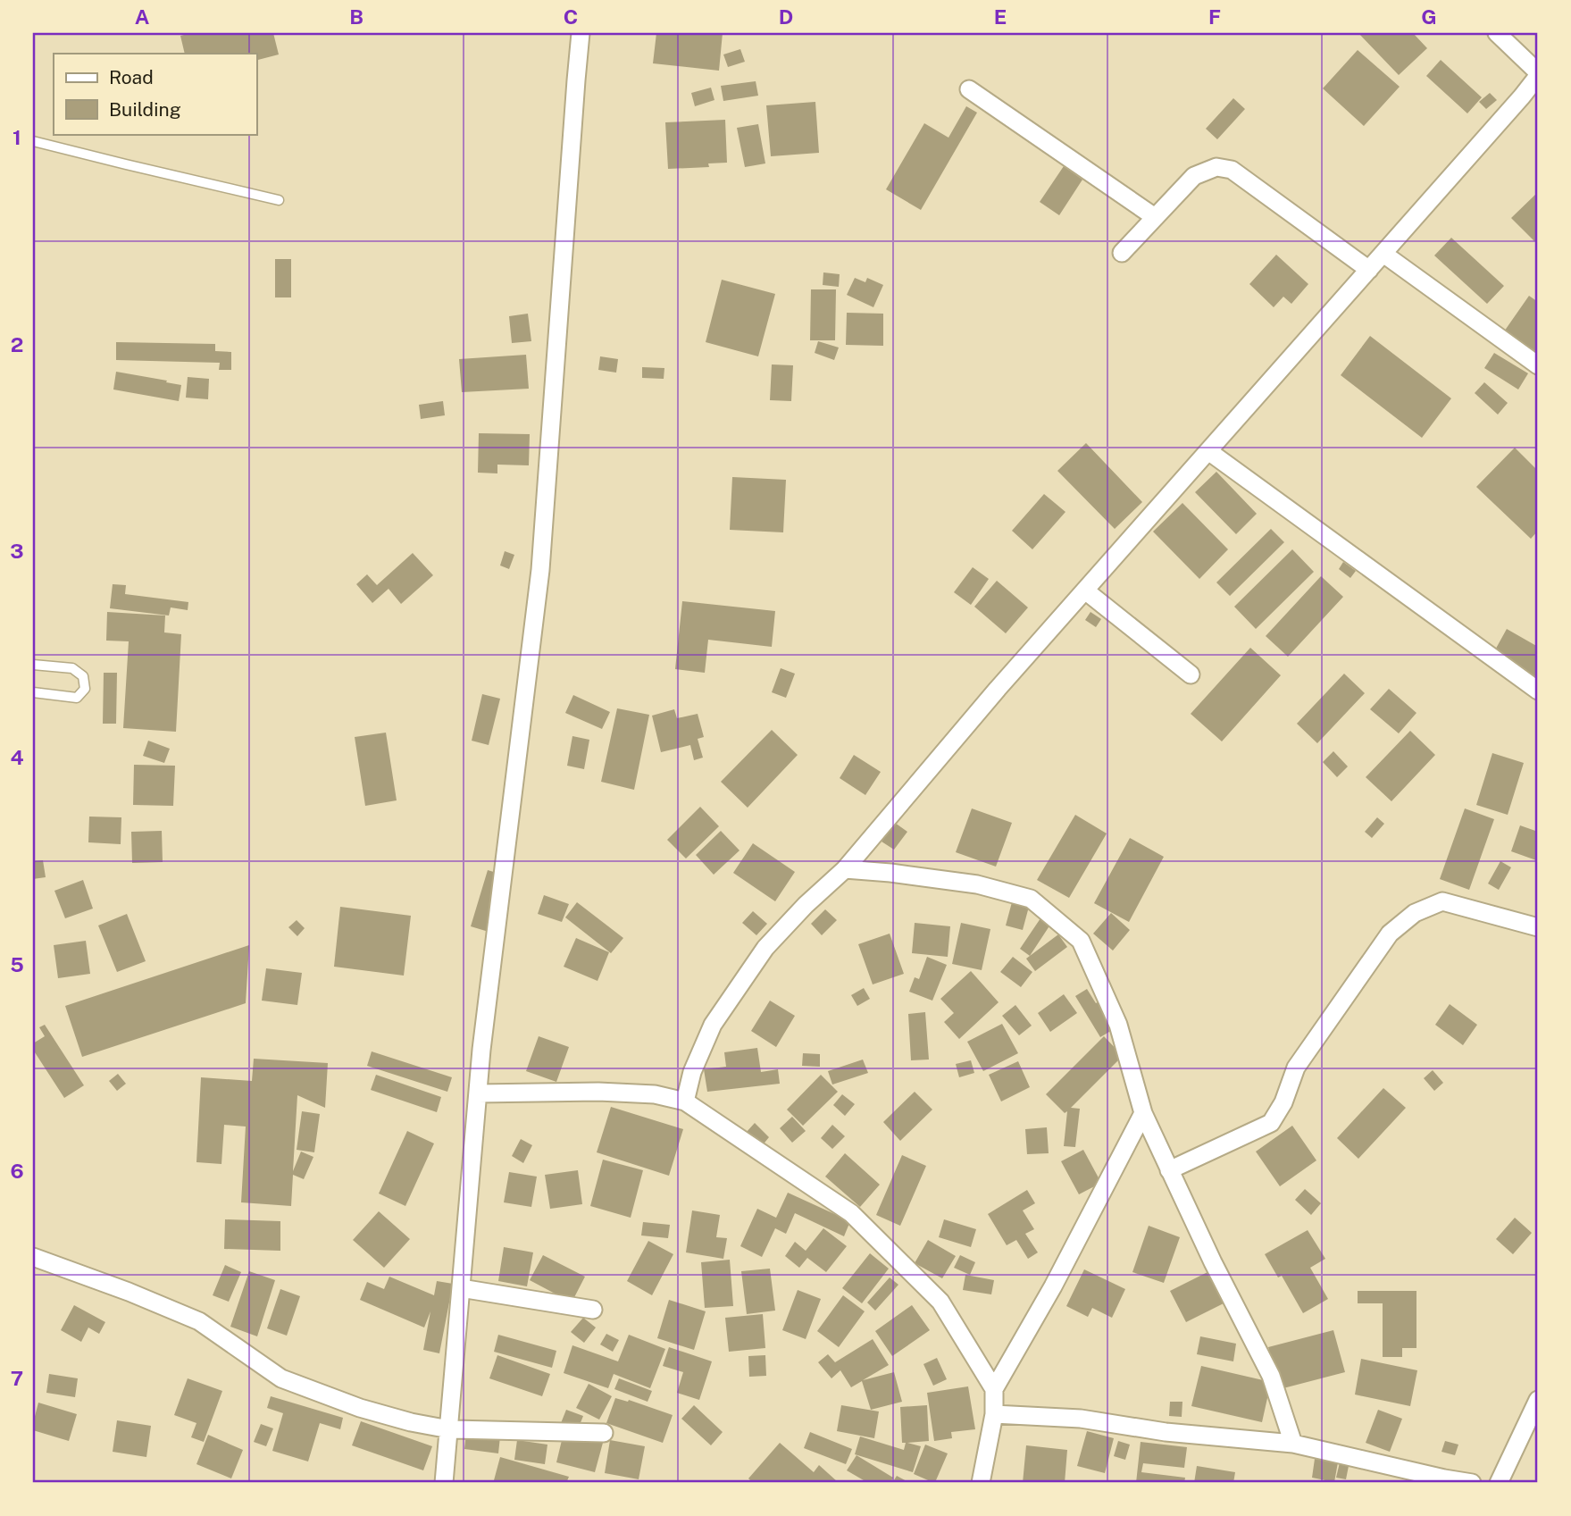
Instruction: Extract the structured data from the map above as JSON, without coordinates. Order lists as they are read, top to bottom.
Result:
{
  "legend": ["Road", "Building"],
  "grid": {
    "columns": [
      "A",
      "B",
      "C",
      "D",
      "E",
      "F",
      "G"
    ],
    "rows": [
      "1",
      "2",
      "3",
      "4",
      "5",
      "6",
      "7"
    ]
  }
}
